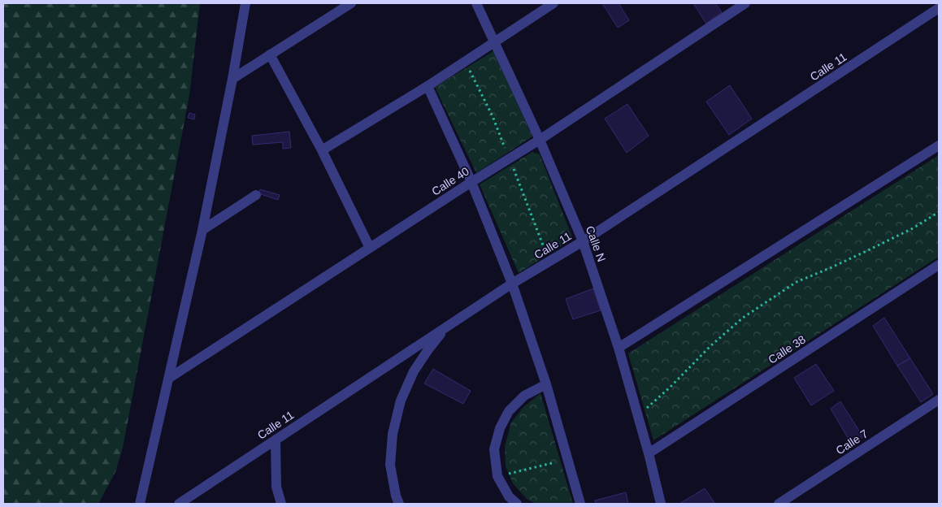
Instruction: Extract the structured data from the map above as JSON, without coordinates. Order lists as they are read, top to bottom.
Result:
{
  "streets": {
    "street": [
      "Calle 11",
      "Calle 40",
      "Calle N",
      "Calle 38",
      "Calle 7"
    ]
  },
  "crossings": [
    ["Calle 11", "Calle N"],
    ["Calle 40", "Calle N"],
    ["Calle N", "Calle 38"]
  ]
}
